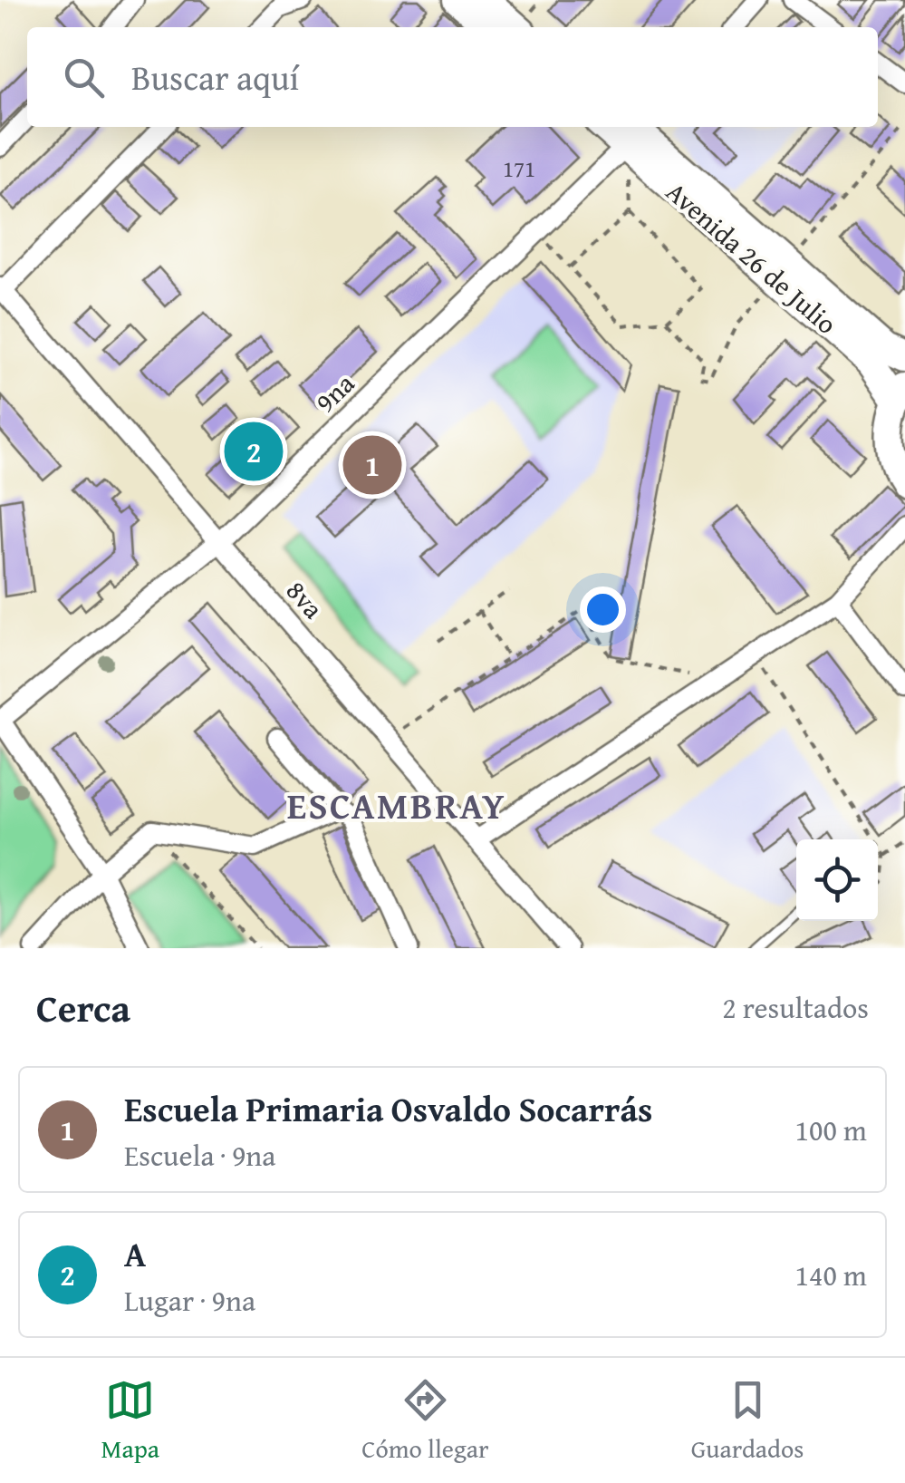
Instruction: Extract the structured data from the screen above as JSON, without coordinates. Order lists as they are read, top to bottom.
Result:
{
  "streets": {
    "main road": ["Avenida 26 de Julio"],
    "street": ["9na", "8va"]
  },
  "crossings": [
    ["Avenida 26 de Julio", "9na"],
    ["9na", "8va"]
  ],
  "districts": ["ESCAMBRAY"],
  "house_numbers": ["171"],
  "page": {
    "search": "Buscar aquí",
    "pins": ["2", "1"],
    "heading": ["Cerca", "2 resultados"],
    "list": [
      {
        "mark": "1",
        "name": "Escuela Primaria Osvaldo Socarrás",
        "note": "Escuela · 9na",
        "value": "100 m"
      },
      {
        "mark": "2",
        "name": "A",
        "note": "Lugar · 9na",
        "value": "140 m"
      }
    ],
    "nav": ["Mapa", "Cómo llegar", "Guardados"]
  }
}
